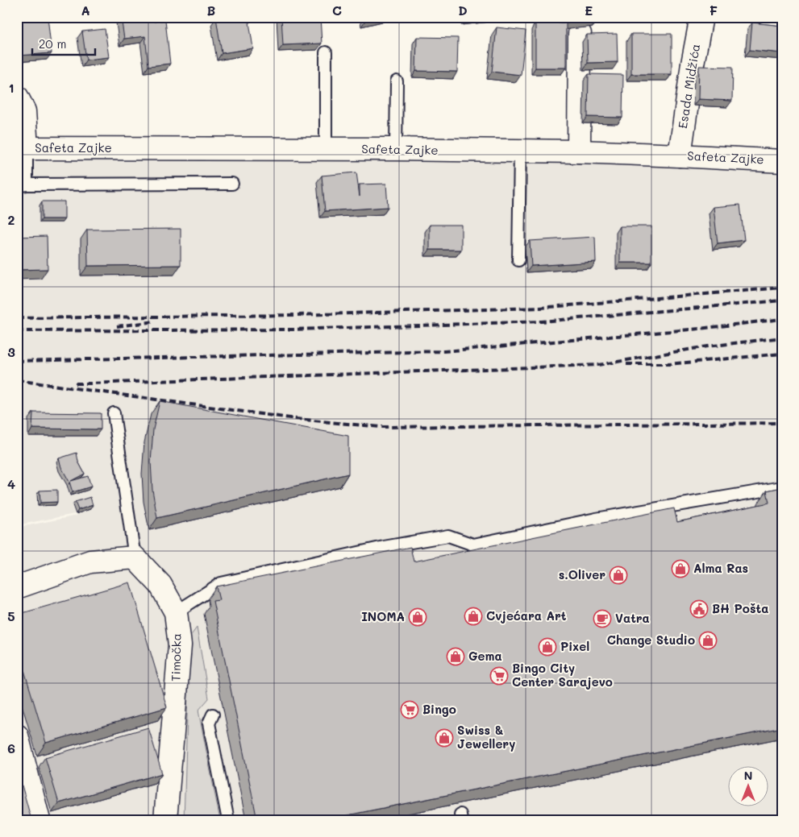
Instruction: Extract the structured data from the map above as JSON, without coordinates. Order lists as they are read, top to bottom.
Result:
{
  "streets": {
    "street": ["Esada Midžića", "Safeta Zajke", "Timočka"]
  },
  "crossings": [
    ["Esada Midžića", "Safeta Zajke"]
  ],
  "places": {
    "shop": [
      "Alma Ras",
      "s.Oliver",
      "Cvjećara Art",
      "INOMA",
      "Change Studio",
      "Pixel",
      "Gema",
      "Swiss & Jewellery"
    ],
    "public building": ["BH Pošta"],
    "cafe": ["Vatra"],
    "supermarket": ["Bingo City Center Sarajevo", "Bingo"]
  },
  "scale_bar": "20 m",
  "north": "top",
  "grid": {
    "columns": [
      "A",
      "B",
      "C",
      "D",
      "E",
      "F"
    ],
    "rows": [
      "1",
      "2",
      "3",
      "4",
      "5",
      "6"
    ]
  }
}
